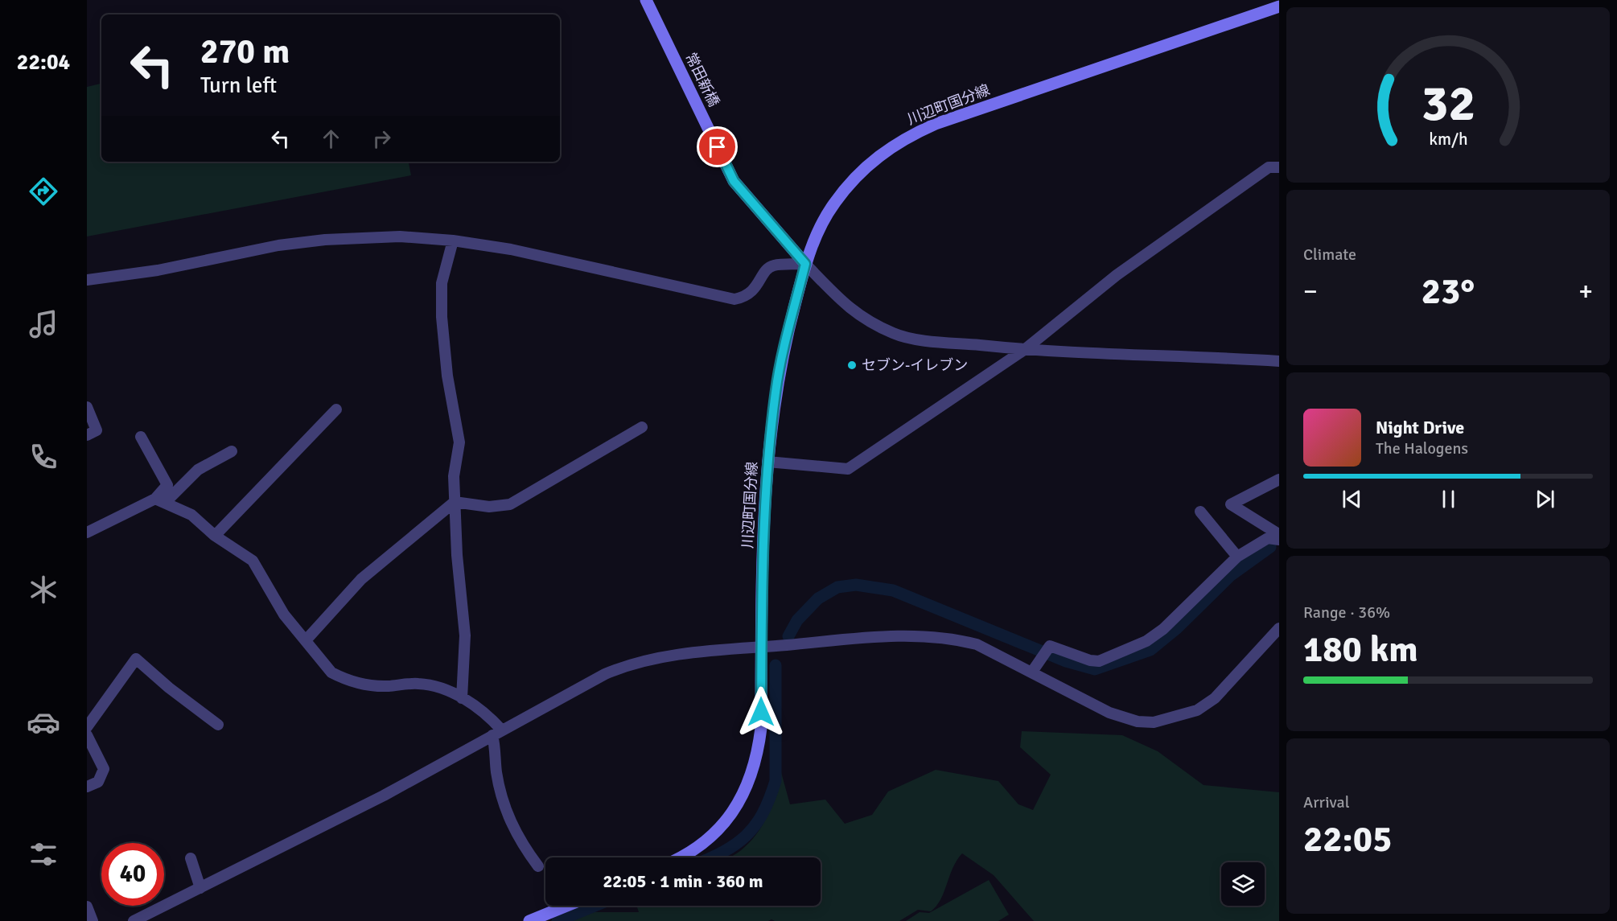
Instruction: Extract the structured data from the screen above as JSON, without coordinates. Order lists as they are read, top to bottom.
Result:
{
  "streets": {
    "street": ["常田新橋", "川辺町国分線"]
  },
  "crossings": [
    ["常田新橋", "川辺町国分線"]
  ],
  "places": ["セブン-イレブン"],
  "page": {
    "tabs": "22:04",
    "turn": ["270 m", "Turn left"],
    "tile": [
      "Climate",
      ["Range · 36%", "180 km"],
      ["Arrival", "22:05"]
    ],
    "heat": ["−", "23°", "+"],
    "song": ["Night Drive", "The Halogens"],
    "limit": "40",
    "trip": "22:05 · 1 min · 360 m",
    "gauge": ["32", "km/h"]
  }
}
